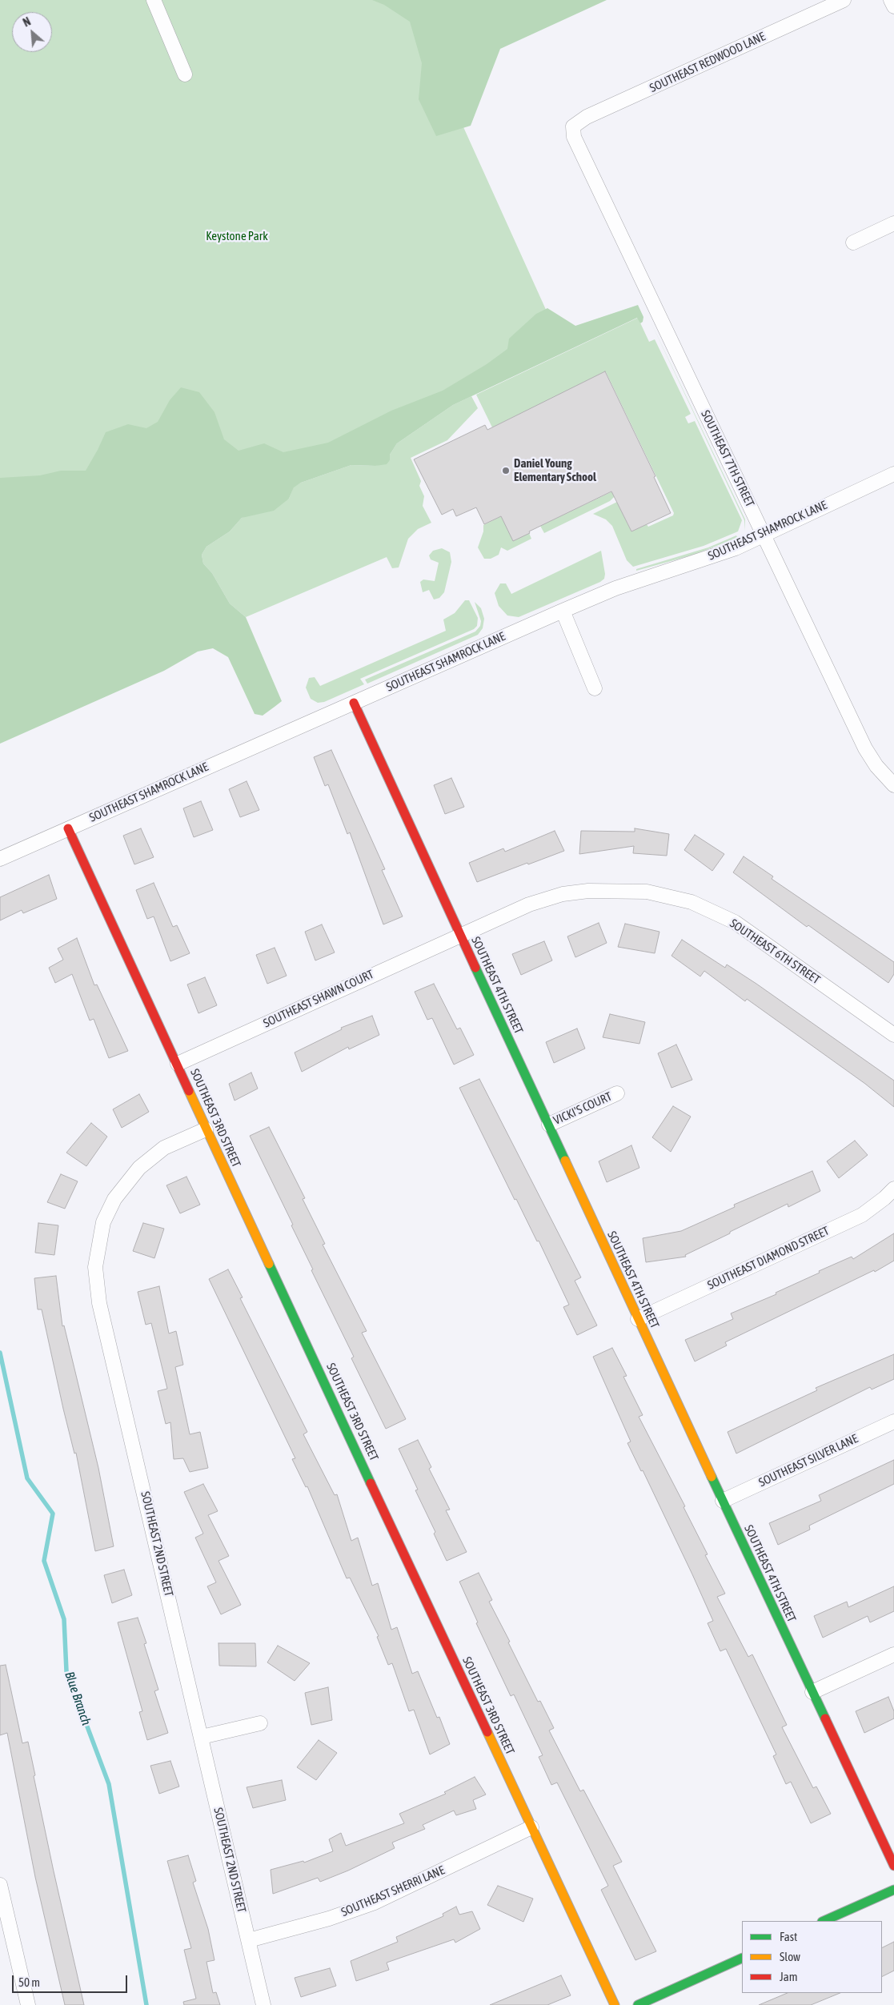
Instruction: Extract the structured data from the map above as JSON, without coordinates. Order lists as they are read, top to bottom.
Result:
{
  "streets": {
    "street": [
      "SOUTHEAST REDWOOD LANE",
      "SOUTHEAST 7TH STREET",
      "SOUTHEAST SHAMROCK LANE",
      "SOUTHEAST 6TH STREET",
      "SOUTHEAST 4TH STREET",
      "SOUTHEAST SHAWN COURT",
      "VICKI'S COURT",
      "SOUTHEAST 3RD STREET",
      "SOUTHEAST DIAMOND STREET",
      "SOUTHEAST SILVER LANE",
      "SOUTHEAST 2ND STREET",
      "SOUTHEAST SHERRI LANE"
    ]
  },
  "crossings": [
    ["SOUTHEAST REDWOOD LANE", "SOUTHEAST 7TH STREET"],
    ["SOUTHEAST 7TH STREET", "SOUTHEAST SHAMROCK LANE"],
    ["SOUTHEAST SHAMROCK LANE", "SOUTHEAST 4TH STREET"],
    ["SOUTHEAST SHAMROCK LANE", "SOUTHEAST 3RD STREET"],
    ["SOUTHEAST 6TH STREET", "SOUTHEAST 4TH STREET"],
    ["SOUTHEAST 6TH STREET", "SOUTHEAST SHAWN COURT"],
    ["SOUTHEAST 4TH STREET", "SOUTHEAST SHAWN COURT"],
    ["SOUTHEAST 4TH STREET", "VICKI'S COURT"],
    ["SOUTHEAST 4TH STREET", "SOUTHEAST DIAMOND STREET"],
    ["SOUTHEAST 4TH STREET", "SOUTHEAST SILVER LANE"],
    ["SOUTHEAST SHAWN COURT", "SOUTHEAST 3RD STREET"],
    ["SOUTHEAST 3RD STREET", "SOUTHEAST 2ND STREET"],
    ["SOUTHEAST 3RD STREET", "SOUTHEAST SHERRI LANE"],
    ["SOUTHEAST 2ND STREET", "SOUTHEAST SHERRI LANE"]
  ],
  "water": ["Blue Branch"],
  "parks": ["Keystone Park"],
  "places": ["Daniel Young Elementary School"],
  "legend": ["Fast", "Slow", "Jam"],
  "scale_bar": "50 m",
  "north": "top left"
}
